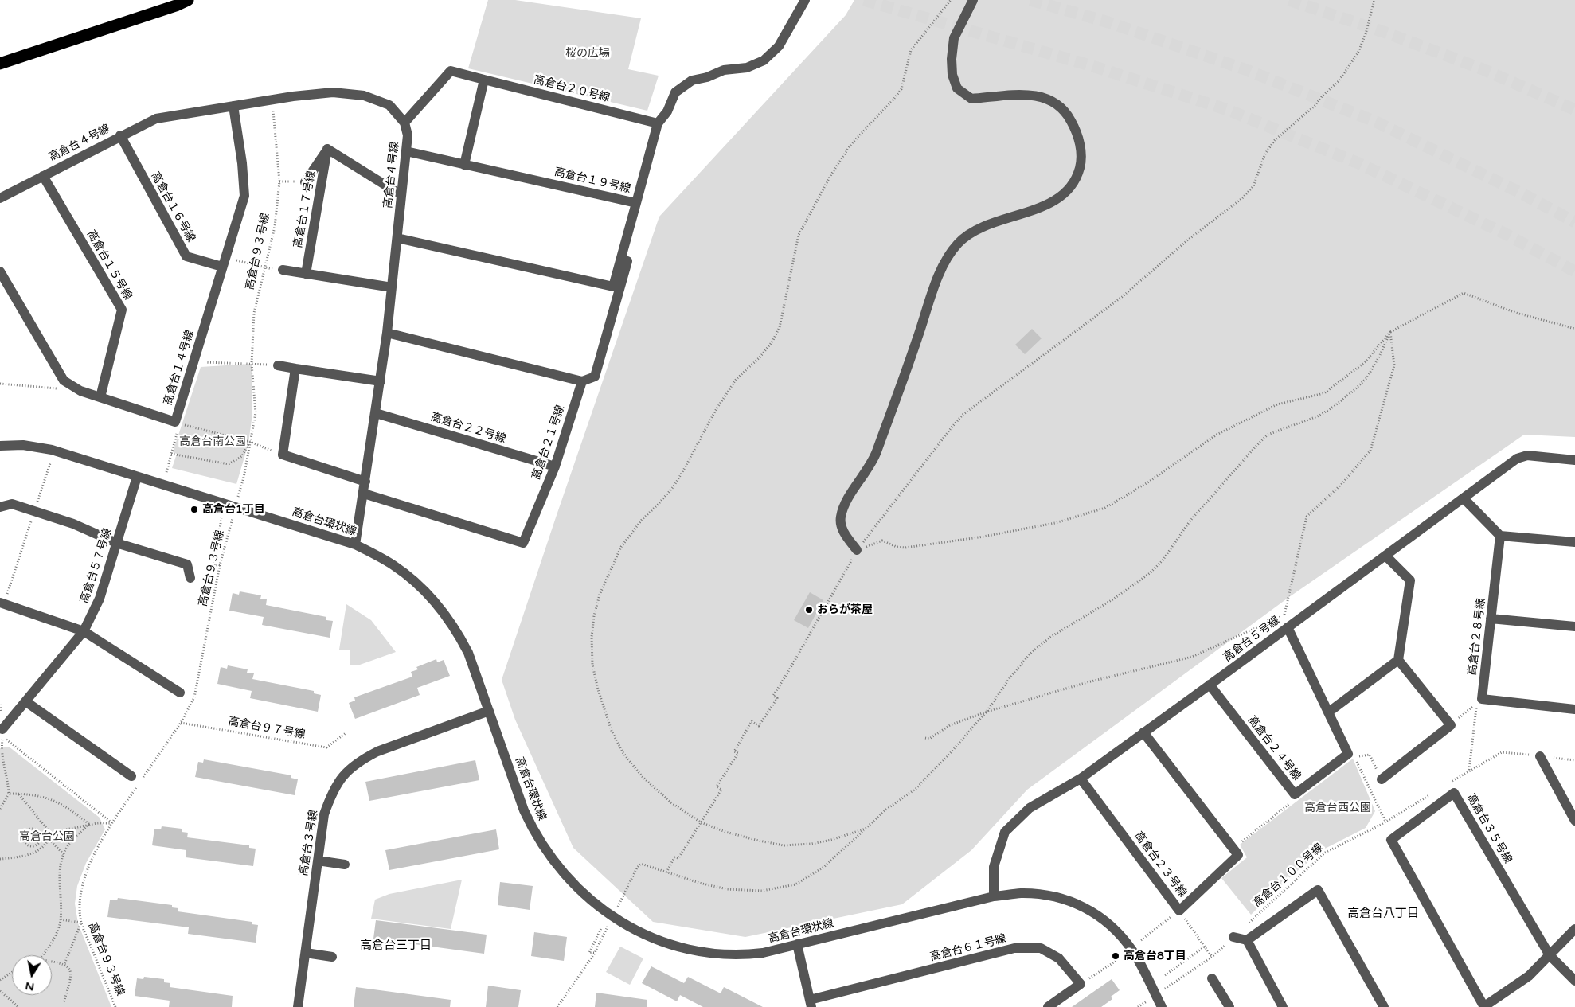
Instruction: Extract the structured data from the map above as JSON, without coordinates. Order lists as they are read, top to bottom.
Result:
{
  "streets": {
    "street": [
      "高倉台２０号線",
      "高倉台４号線",
      "高倉台１９号線",
      "高倉台１６号線",
      "高倉台１７号線",
      "高倉台１５号線",
      "高倉台１４号線",
      "高倉台２２号線",
      "高倉台２１号線",
      "高倉台環状線",
      "高倉台５７号線",
      "高倉台２８号線",
      "高倉台５号線",
      "高倉台２４号線",
      "高倉台３５号線",
      "高倉台３号線",
      "高倉台２３号線",
      "高倉台６１号線"
    ],
    "path": ["高倉台９３号線", "高倉台９７号線", "高倉台１００号線"]
  },
  "crossings": [
    ["高倉台２０号線", "高倉台４号線"],
    ["高倉台４号線", "高倉台１９号線"],
    ["高倉台４号線", "高倉台１６号線"],
    ["高倉台４号線", "高倉台９３号線"],
    ["高倉台４号線", "高倉台１５号線"],
    ["高倉台４号線", "高倉台１４号線"],
    ["高倉台４号線", "高倉台２２号線"],
    ["高倉台４号線", "高倉台２１号線"],
    ["高倉台４号線", "高倉台環状線"],
    ["高倉台１６号線", "高倉台１４号線"],
    ["高倉台９３号線", "高倉台９７号線"],
    ["高倉台１５号線", "高倉台１４号線"],
    ["高倉台２２号線", "高倉台２１号線"],
    ["高倉台環状線", "高倉台５７号線"],
    ["高倉台環状線", "高倉台５号線"],
    ["高倉台環状線", "高倉台３号線"],
    ["高倉台５号線", "高倉台２４号線"],
    ["高倉台５号線", "高倉台２３号線"]
  ],
  "districts": ["高倉台八丁目", "高倉台三丁目"],
  "parks": [
    "桜の広場",
    "高倉台南公園",
    "高倉台西公園",
    "高倉台公園"
  ],
  "places": ["高倉台1丁目", "おらが茶屋", "高倉台8丁目"],
  "north": "bottom"
}
